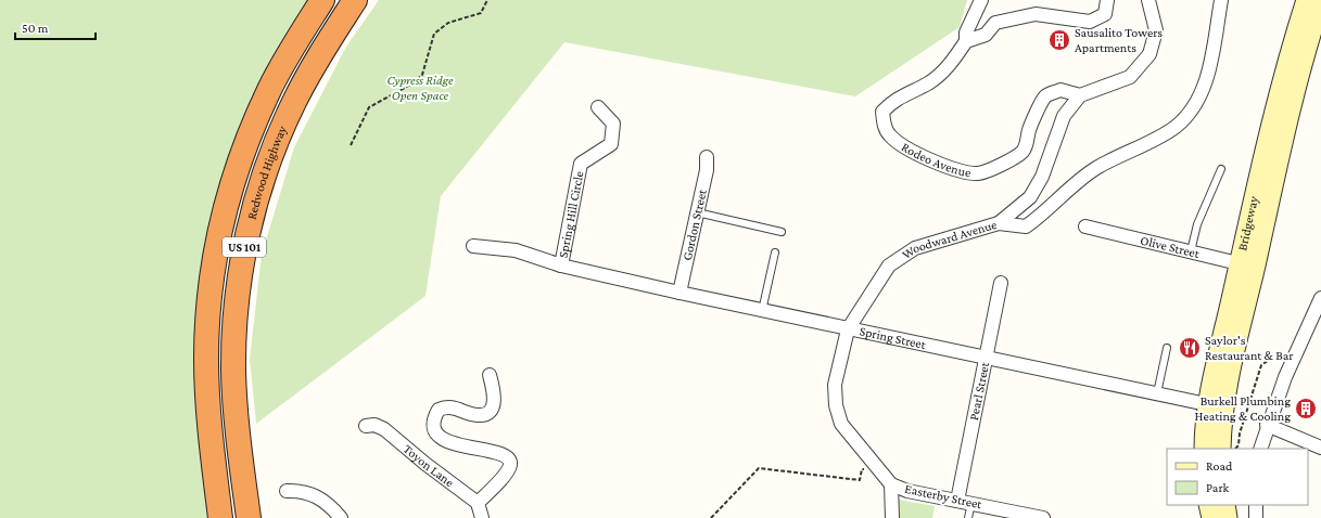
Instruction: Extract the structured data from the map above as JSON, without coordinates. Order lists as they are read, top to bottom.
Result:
{
  "streets": {
    "highway": ["Redwood Highway", "US 101"],
    "main road": ["Bridgeway"],
    "street": [
      "Rodeo Avenue",
      "Spring Hill Circle",
      "Gordon Street",
      "Woodward Avenue",
      "Olive Street",
      "Spring Street",
      "Pearl Street",
      "Toyon Lane",
      "Easterby Street"
    ]
  },
  "crossings": [
    ["Spring Hill Circle", "Spring Street"],
    ["Bridgeway", "Olive Street"],
    ["Bridgeway", "Spring Street"],
    ["Gordon Street", "Spring Street"],
    ["Woodward Avenue", "Spring Street"],
    ["Woodward Avenue", "Easterby Street"],
    ["Spring Street", "Pearl Street"],
    ["Pearl Street", "Easterby Street"]
  ],
  "parks": ["Cypress Ridge Open Space"],
  "places": {
    "building": ["Sausalito Towers Apartments", "Burkell Plumbing Heating & Cooling"],
    "restaurant": ["Saylor's Restaurant & Bar"]
  },
  "legend": ["Road", "Park"],
  "scale_bar": "50 m"
}
